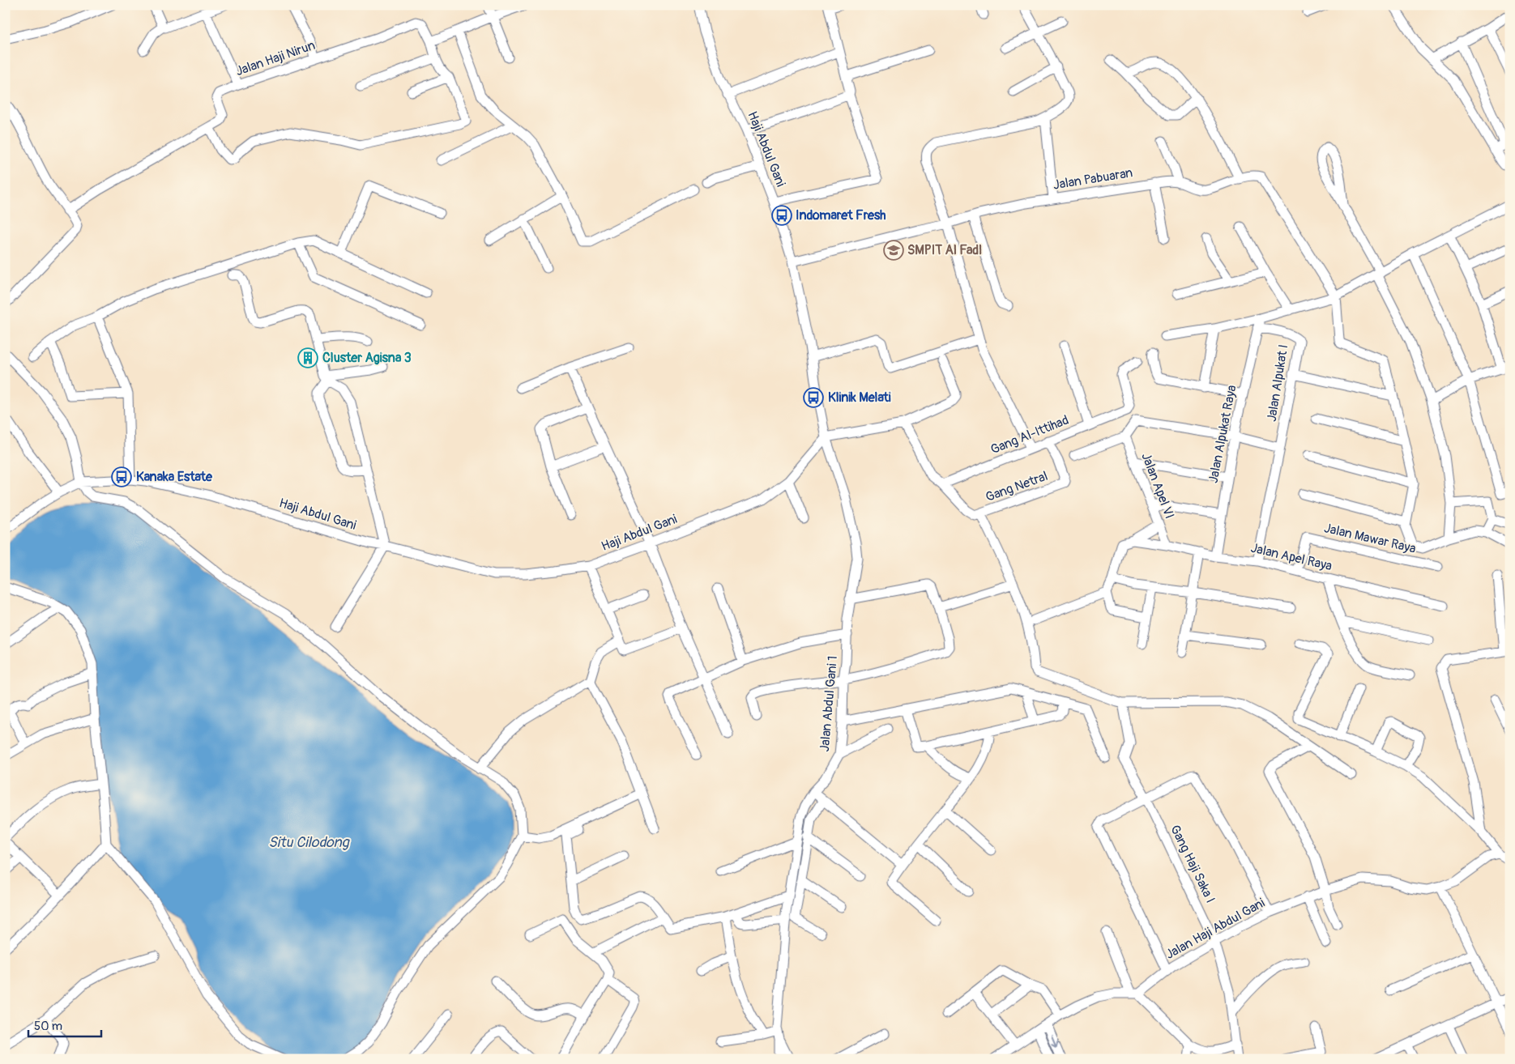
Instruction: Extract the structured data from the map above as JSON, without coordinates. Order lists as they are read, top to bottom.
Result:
{
  "streets": {
    "street": [
      "Jalan Haji Nirun",
      "Haji Abdul Gani",
      "Jalan Pabuaran",
      "Jalan Alpukat I",
      "Jalan Alpukat Raya",
      "Gang Al-Ittihad",
      "Jalan Apel VI",
      "Gang Netral",
      "Jalan Mawar Raya",
      "Jalan Apel Raya",
      "Jalan Abdul Gani 1",
      "Gang Haji Saka I",
      "Jalan Haji Abdul Gani"
    ]
  },
  "crossings": [
    ["Haji Abdul Gani", "Jalan Pabuaran"],
    ["Haji Abdul Gani", "Jalan Abdul Gani 1"],
    ["Jalan Alpukat I", "Jalan Alpukat Raya"],
    ["Jalan Alpukat I", "Jalan Apel Raya"],
    ["Jalan Alpukat Raya", "Jalan Apel Raya"],
    ["Gang Al-Ittihad", "Gang Netral"],
    ["Jalan Apel VI", "Jalan Apel Raya"],
    ["Jalan Mawar Raya", "Jalan Apel Raya"],
    ["Gang Haji Saka I", "Jalan Haji Abdul Gani"]
  ],
  "water": ["Situ Cilodong"],
  "places": {
    "bus stop": ["Indomaret Fresh", "Klinik Melati", "Kanaka Estate"],
    "school or university": ["SMPIT Al Fadl"],
    "building": ["Cluster Agisna 3"]
  },
  "scale_bar": "50 m"
}
